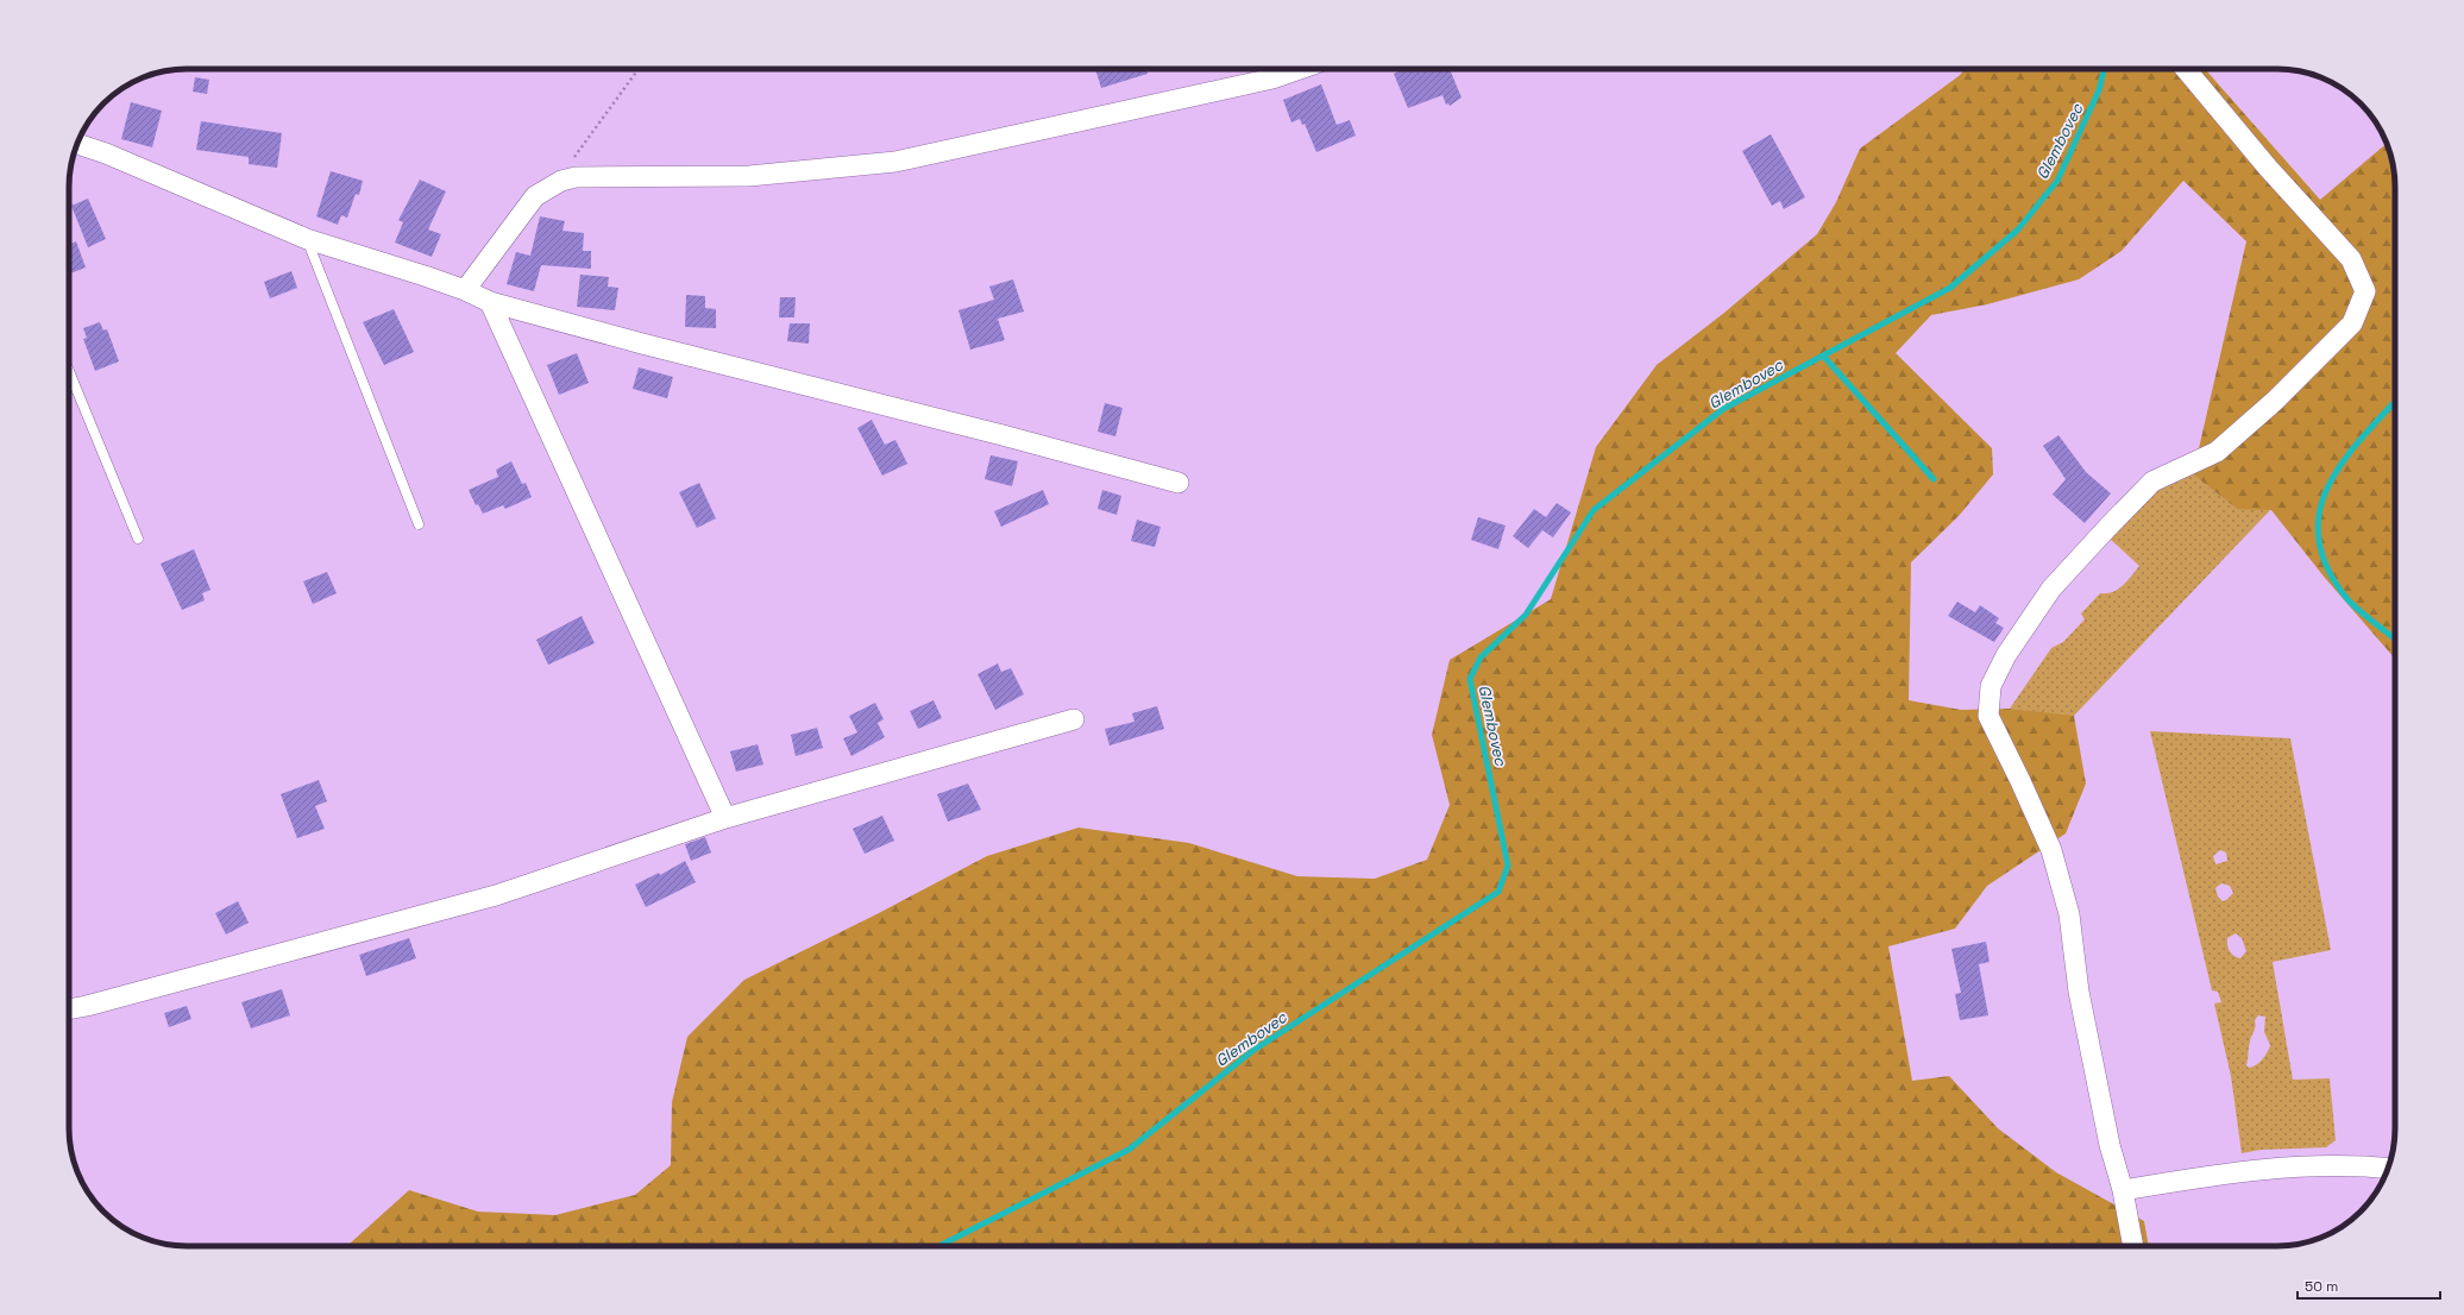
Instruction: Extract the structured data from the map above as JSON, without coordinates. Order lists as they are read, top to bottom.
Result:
{
  "water": ["Glembovec"],
  "scale_bar": "50 m"
}
